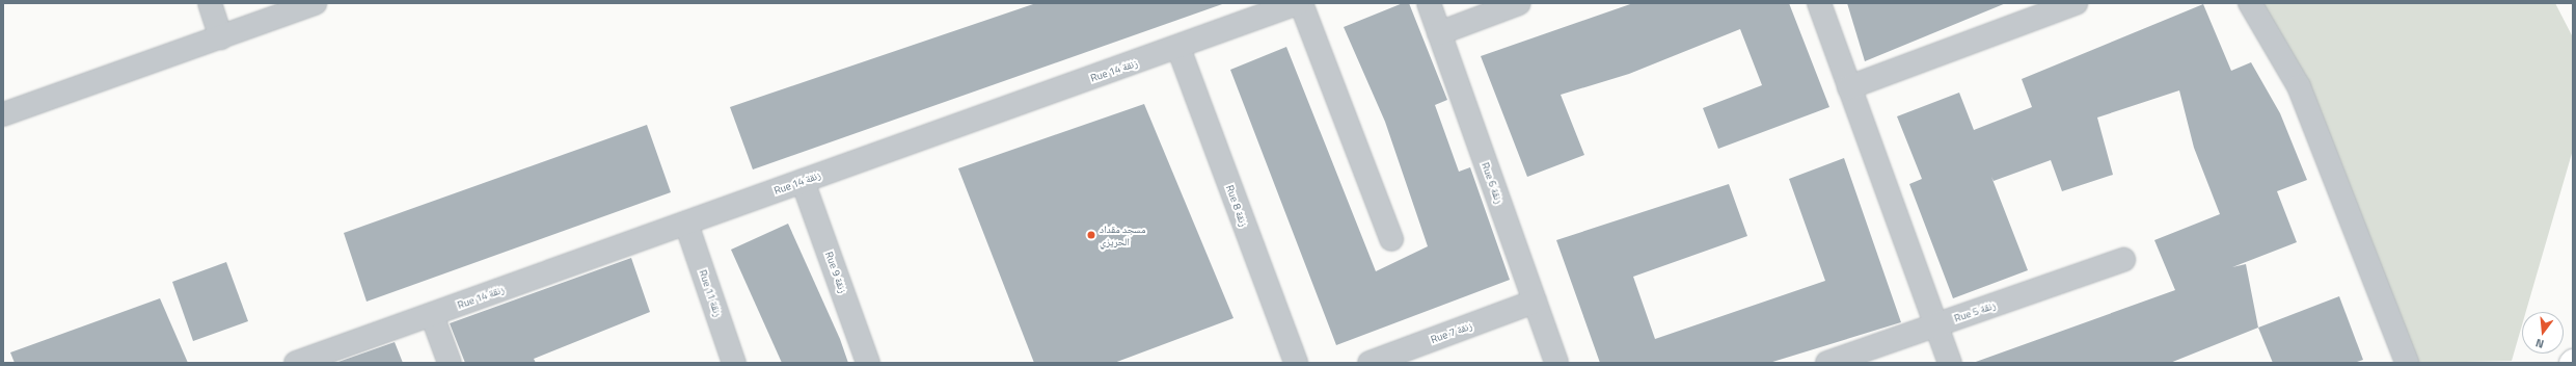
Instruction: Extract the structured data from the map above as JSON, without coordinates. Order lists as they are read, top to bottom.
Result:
{
  "streets": {
    "street": [
      "Rue 14 زنقة",
      "Rue 6 زنقة",
      "Rue 8 زنقة",
      "Rue 9 زنقة",
      "Rue 11 زنقة",
      "Rue 5 زنقة",
      "Rue 7 زنقة"
    ]
  },
  "crossings": [
    ["Rue 14 زنقة", "Rue 8 زنقة"],
    ["Rue 14 زنقة", "Rue 9 زنقة"],
    ["Rue 14 زنقة", "Rue 11 زنقة"],
    ["Rue 6 زنقة", "Rue 7 زنقة"]
  ],
  "places": ["مسجد مقداد الحريزي"],
  "north": "bottom"
}
